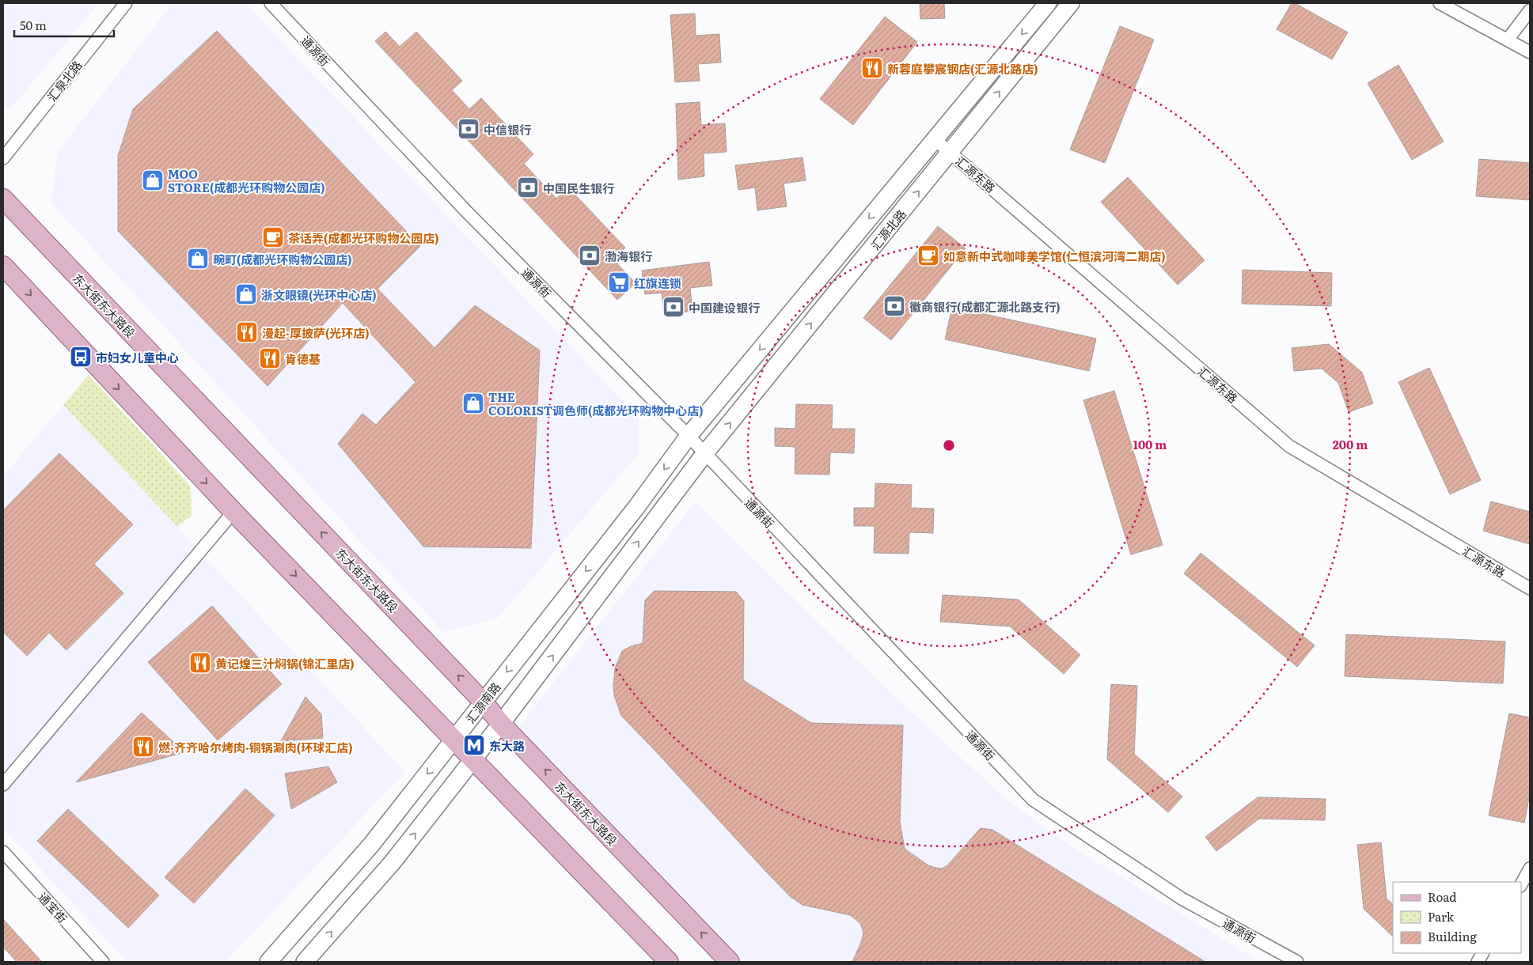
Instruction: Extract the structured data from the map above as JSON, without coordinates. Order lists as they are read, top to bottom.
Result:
{
  "streets": {
    "main road": ["东大街东大路段"],
    "street": [
      "通源街",
      "汇泉北路",
      "汇源东路",
      "汇源北路",
      "汇源南路",
      "通宝街"
    ]
  },
  "crossings": [
    ["通源街", "汇源北路"],
    ["通源街", "汇源南路"],
    ["汇源东路", "汇源北路"],
    ["汇源北路", "汇源南路"],
    ["东大街东大路段", "汇源南路"]
  ],
  "places": {
    "restaurant": [
      "新蓉庭攀宸钢店(汇源北路店)",
      "漫起·厚披萨(光环店)",
      "肯德基",
      "黄记煌三汁焖锅(锦汇里店)",
      "燃·齐齐哈尔烤肉·铜锅涮肉(环球汇店)"
    ],
    "bank": [
      "中信银行",
      "中国民生银行",
      "渤海银行",
      "徽商银行(成都汇源北路支行)",
      "中国建设银行"
    ],
    "shop": [
      "MOO STORE(成都光环购物公园店)",
      "畹町(成都光环购物公园店)",
      "浙文眼镜(光环中心店)",
      "THE COLORIST调色师(成都光环购物中心店)"
    ],
    "cafe": ["茶话弄(成都光环购物公园店)", "如意新中式咖啡美学馆(仁恒滨河湾二期店)"],
    "supermarket": ["红旗连锁"],
    "bus stop": ["市妇女儿童中心"],
    "metro station": ["东大路"]
  },
  "legend": ["Road", "Park", "Building"],
  "scale_bar": "50 m",
  "rings": ["100 m", "200 m"]
}
